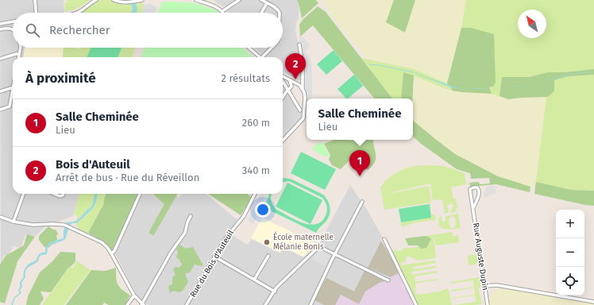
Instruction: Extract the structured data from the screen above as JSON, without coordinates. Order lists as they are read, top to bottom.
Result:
{
  "streets": {
    "street": ["Rue Auguste Dupin", "Rue du Bois d'Auteuil"]
  },
  "places": ["École maternelle Mélanie Bonis"],
  "north": "top left",
  "page": {
    "search": "Rechercher",
    "pins": ["2", "1"],
    "heading": ["À proximité", "2 résultats"],
    "popup": ["Salle Cheminée", "Lieu"],
    "list": [
      {
        "mark": "1",
        "name": "Salle Cheminée",
        "note": "Lieu",
        "value": "260 m"
      },
      {
        "mark": "2",
        "name": "Bois d'Auteuil",
        "note": "Arrêt de bus · Rue du Réveillon",
        "value": "340 m"
      }
    ],
    "map_buttons": ["+", "−"]
  }
}
